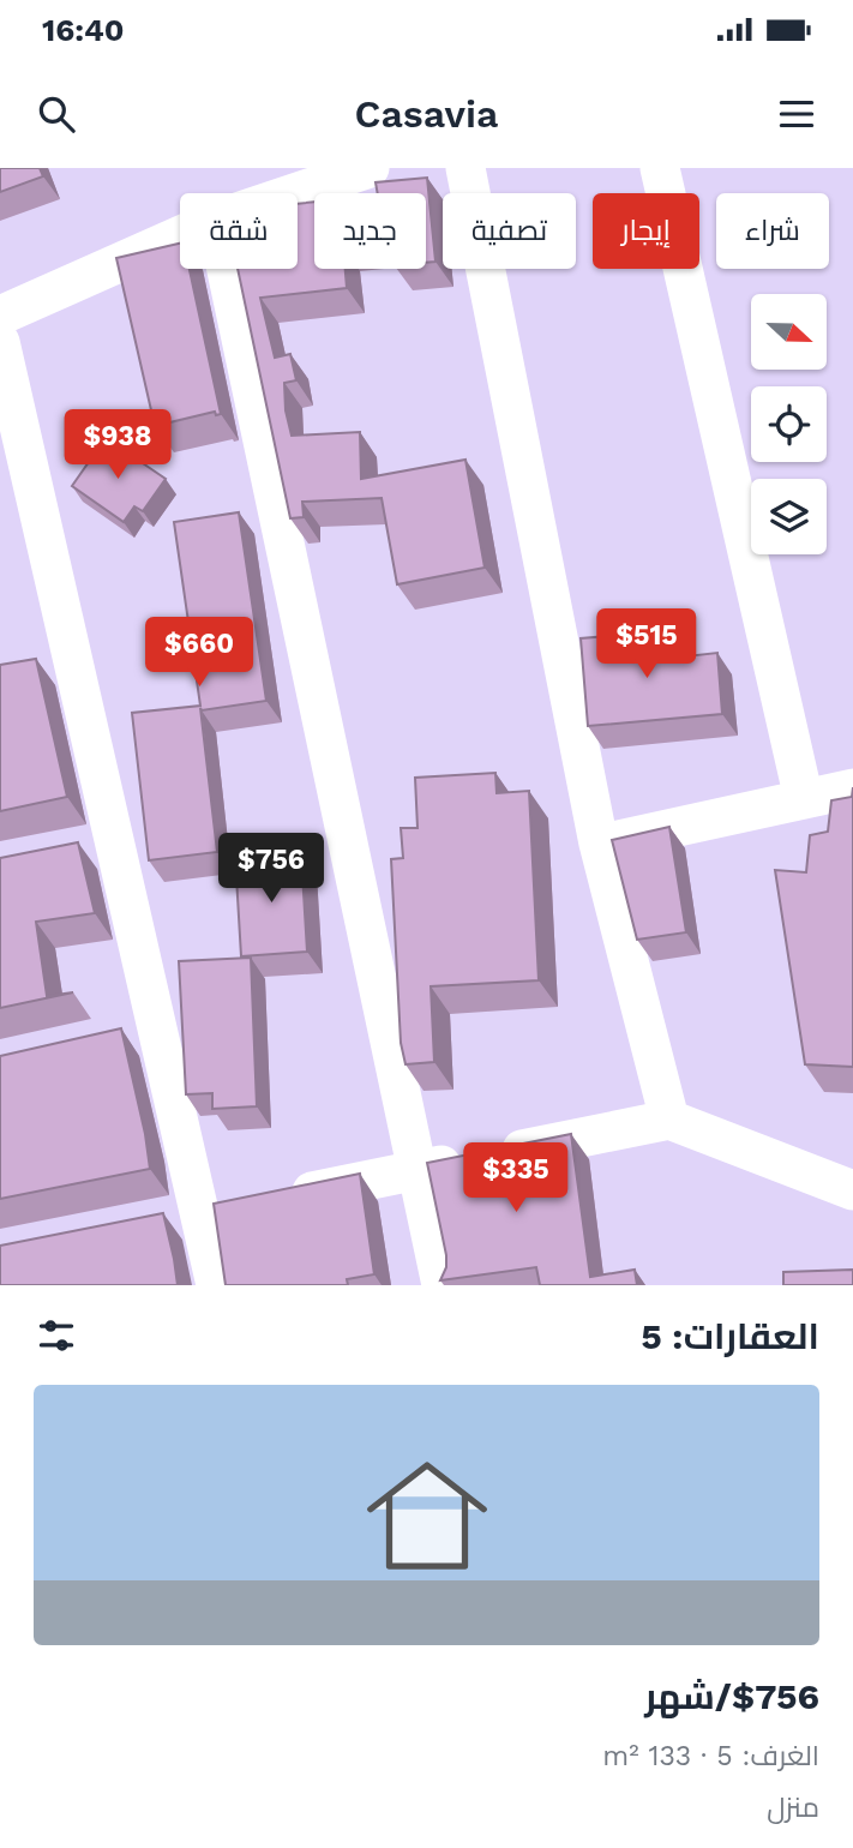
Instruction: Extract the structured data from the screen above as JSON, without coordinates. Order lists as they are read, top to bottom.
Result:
{
  "north": "right",
  "page": {
    "status": "16:40",
    "header": "Casavia",
    "chip": [
      "شراء",
      "إيجار",
      "تصفية",
      "جديد",
      "شقة"
    ],
    "price": [
      "$938",
      "$515",
      "$660",
      "$756",
      "$335"
    ],
    "heading": "العقارات: 5",
    "list": [
      {
        "name": "$756/شهر",
        "note": "الغرف: 5 · 133 m² · منزل"
      }
    ]
  }
}
